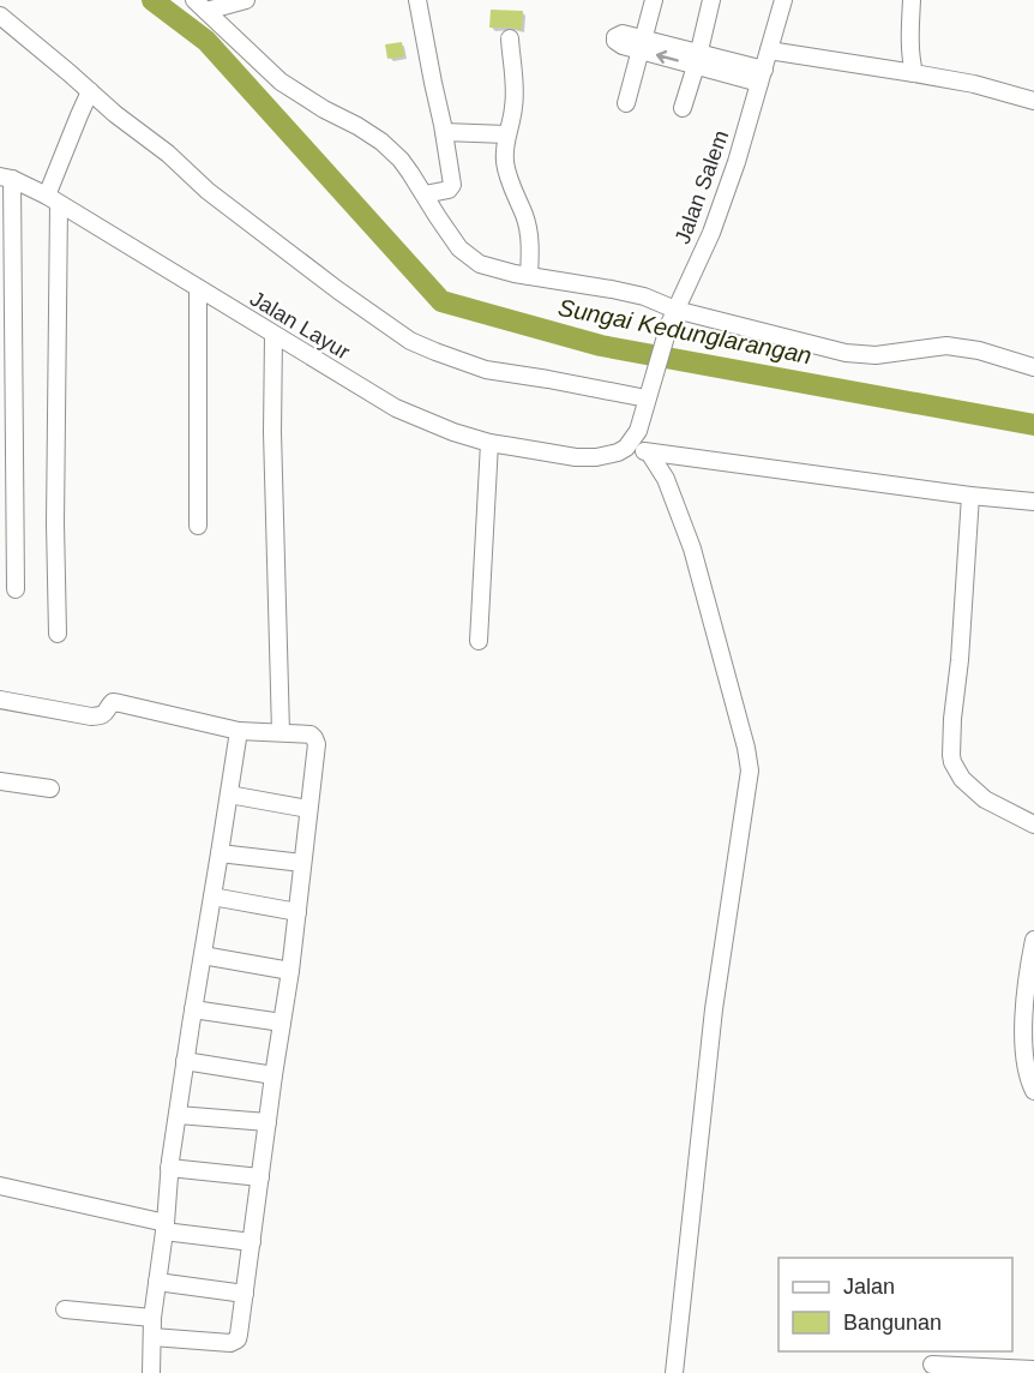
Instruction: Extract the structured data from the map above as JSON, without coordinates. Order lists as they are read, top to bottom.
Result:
{
  "streets": {
    "street": ["Jalan Salem", "Jalan Layur"]
  },
  "crossings": [
    ["Jalan Salem", "Jalan Layur"]
  ],
  "water": ["Sungai Kedunglarangan"],
  "legend": ["Jalan", "Bangunan"]
}
